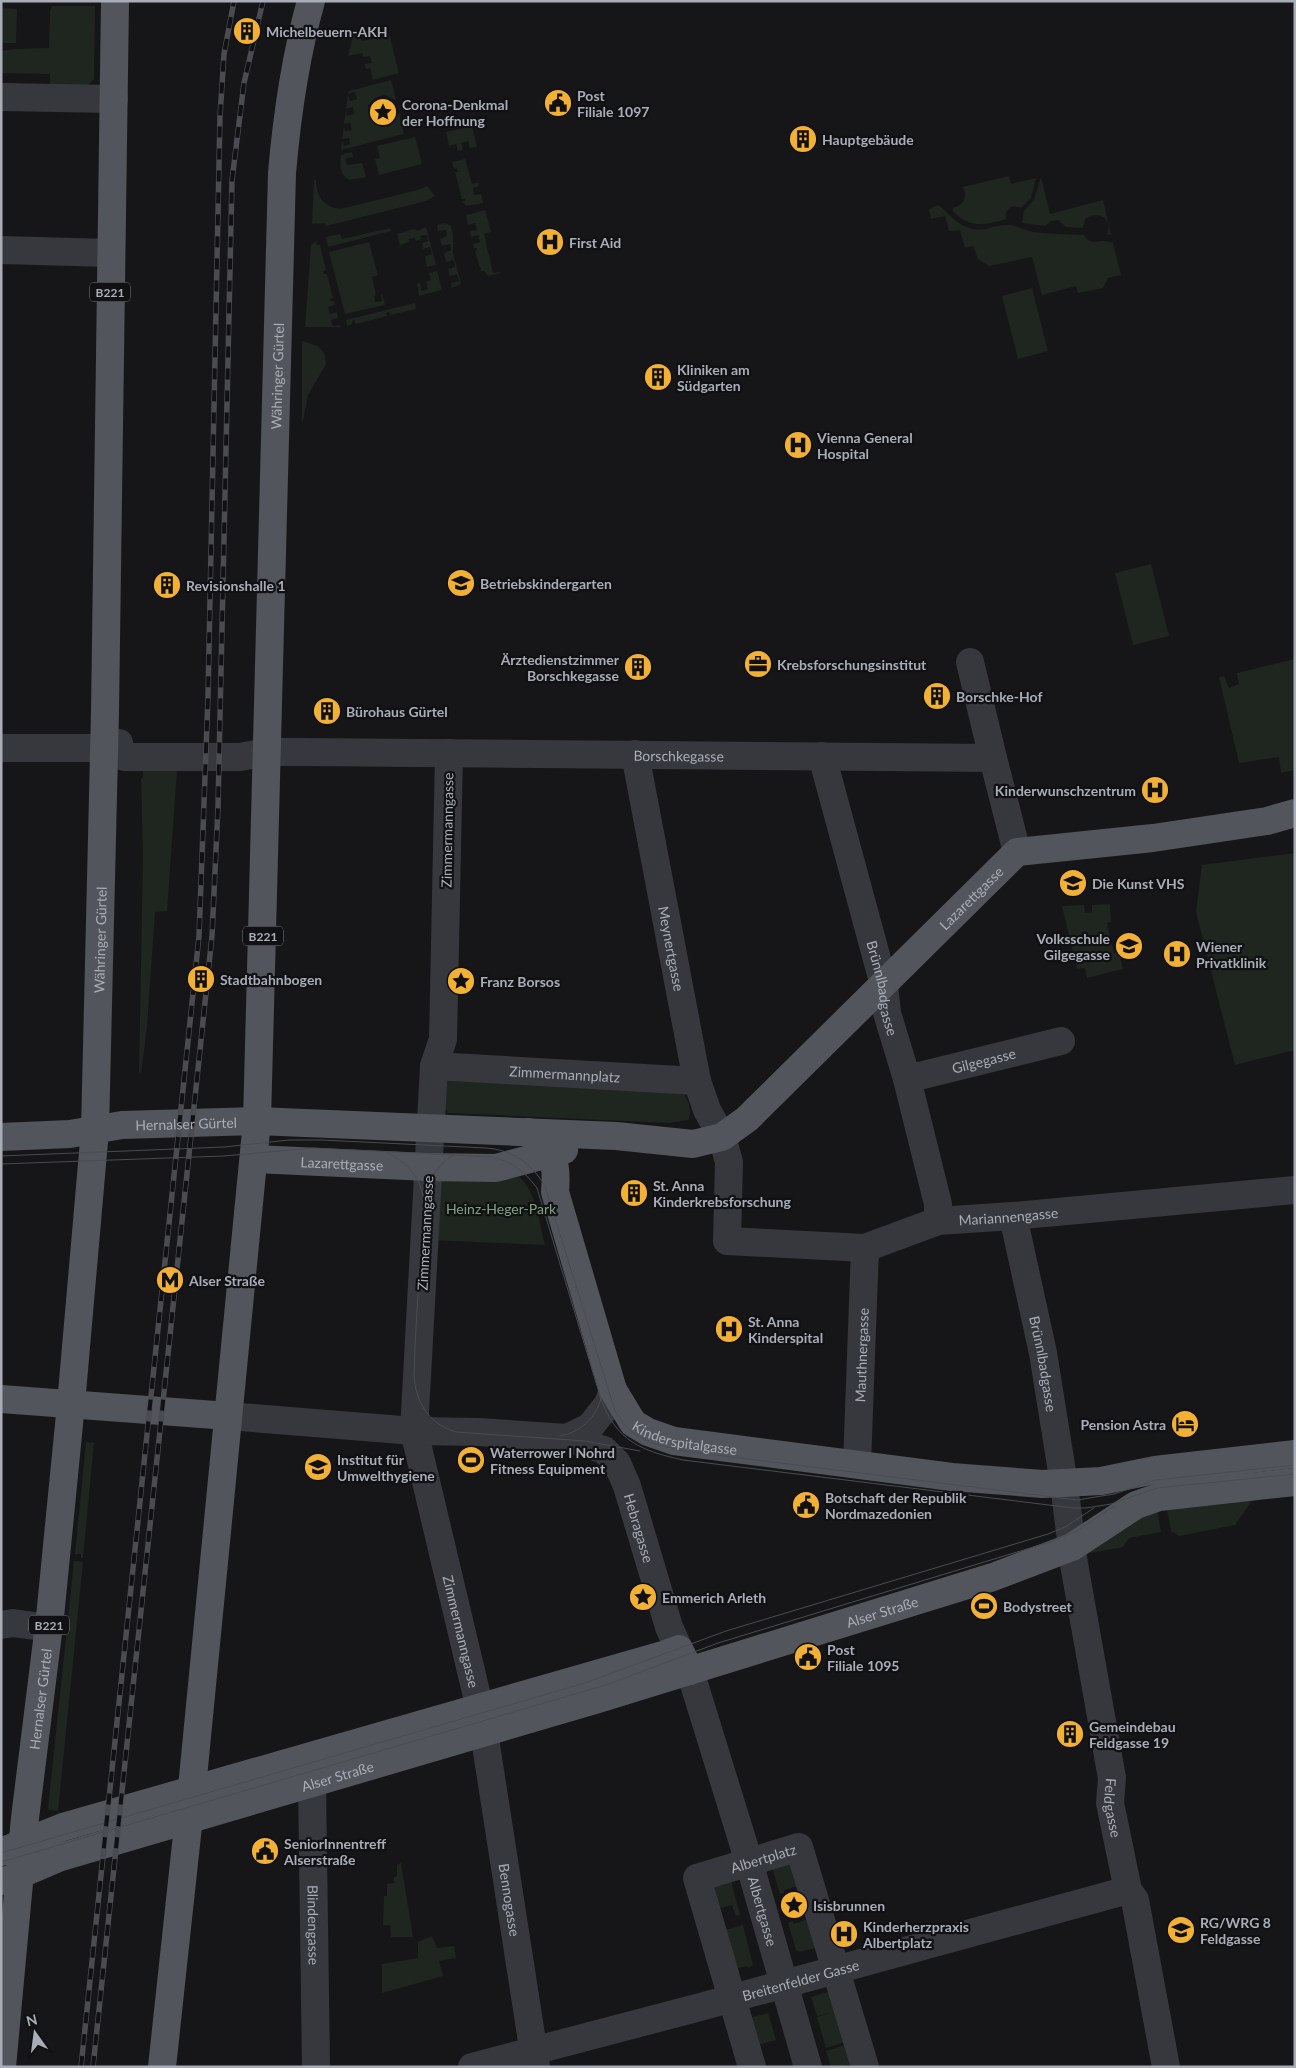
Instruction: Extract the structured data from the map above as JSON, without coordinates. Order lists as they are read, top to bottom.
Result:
{
  "streets": {
    "main road": [
      "B221",
      "Währinger Gürtel",
      "Lazarettgasse",
      "Hernalser Gürtel",
      "Kinderspitalgasse",
      "Alser Straße"
    ],
    "street": [
      "Borschkegasse",
      "Zimmermanngasse",
      "Meynertgasse",
      "Brünnlbadgasse",
      "Gilgegasse",
      "Zimmermannplatz",
      "Mariannengasse",
      "Mauthnergasse",
      "Hebragasse",
      "Feldgasse",
      "Albertplatz",
      "Bennogasse",
      "Albertgasse",
      "Blindengasse",
      "Breitenfelder Gasse"
    ]
  },
  "crossings": [
    ["Währinger Gürtel", "Borschkegasse"],
    ["Währinger Gürtel", "Hernalser Gürtel"],
    ["Borschkegasse", "Zimmermanngasse"],
    ["Borschkegasse", "Meynertgasse"],
    ["Borschkegasse", "Brünnlbadgasse"],
    ["Zimmermanngasse", "Lazarettgasse"],
    ["Zimmermanngasse", "Zimmermannplatz"],
    ["Zimmermanngasse", "Alser Straße"],
    ["Zimmermanngasse", "Bennogasse"],
    ["Lazarettgasse", "Meynertgasse"],
    ["Lazarettgasse", "Brünnlbadgasse"],
    ["Lazarettgasse", "Hernalser Gürtel"],
    ["Lazarettgasse", "Mariannengasse"],
    ["Meynertgasse", "Zimmermannplatz"],
    ["Meynertgasse", "Mariannengasse"],
    ["Brünnlbadgasse", "Gilgegasse"],
    ["Brünnlbadgasse", "Mariannengasse"],
    ["Brünnlbadgasse", "Kinderspitalgasse"],
    ["Hernalser Gürtel", "Alser Straße"],
    ["Mariannengasse", "Mauthnergasse"],
    ["Mauthnergasse", "Kinderspitalgasse"],
    ["Hebragasse", "Alser Straße"],
    ["Hebragasse", "Albertgasse"],
    ["Alser Straße", "Feldgasse"],
    ["Alser Straße", "Bennogasse"],
    ["Alser Straße", "Albertgasse"],
    ["Alser Straße", "Blindengasse"],
    ["Feldgasse", "Breitenfelder Gasse"],
    ["Albertplatz", "Albertgasse"],
    ["Albertplatz", "Breitenfelder Gasse"],
    ["Bennogasse", "Breitenfelder Gasse"],
    ["Albertgasse", "Breitenfelder Gasse"]
  ],
  "parks": ["Heinz-Heger-Park"],
  "places": {
    "building": [
      "Michelbeuern-AKH",
      "Hauptgebäude",
      "Kliniken am Südgarten",
      "Revisionshalle 1",
      "Ärztedienstzimmer Borschkegasse",
      "Borschke-Hof",
      "Bürohaus Gürtel",
      "Stadtbahnbogen",
      "St. Anna Kinderkrebsforschung",
      "Gemeindebau Feldgasse 19"
    ],
    "public building": [
      "Post Filiale 1097",
      "Botschaft der Republik Nordmazedonien",
      "Post Filiale 1095",
      "SeniorInnentreff Alserstraße"
    ],
    "place": [
      "Corona-Denkmal der Hoffnung",
      "Franz Borsos",
      "Emmerich Arleth",
      "Isisbrunnen"
    ],
    "hospital": [
      "First Aid",
      "Vienna General Hospital",
      "Kinderwunschzentrum",
      "Wiener Privatklinik",
      "St. Anna Kinderspital",
      "Kinderherzpraxis Albertplatz"
    ],
    "school or university": [
      "Betriebskindergarten",
      "Die Kunst VHS",
      "Volksschule Gilgegasse",
      "Institut für Umwelthygiene",
      "RG/WRG 8 Feldgasse"
    ],
    "office": ["Krebsforschungsinstitut"],
    "metro station": ["Alser Straße"],
    "hotel": ["Pension Astra"],
    "sports": ["Waterrower l Nohrd Fitness Equipment", "Bodystreet"]
  },
  "north": "top"
}
